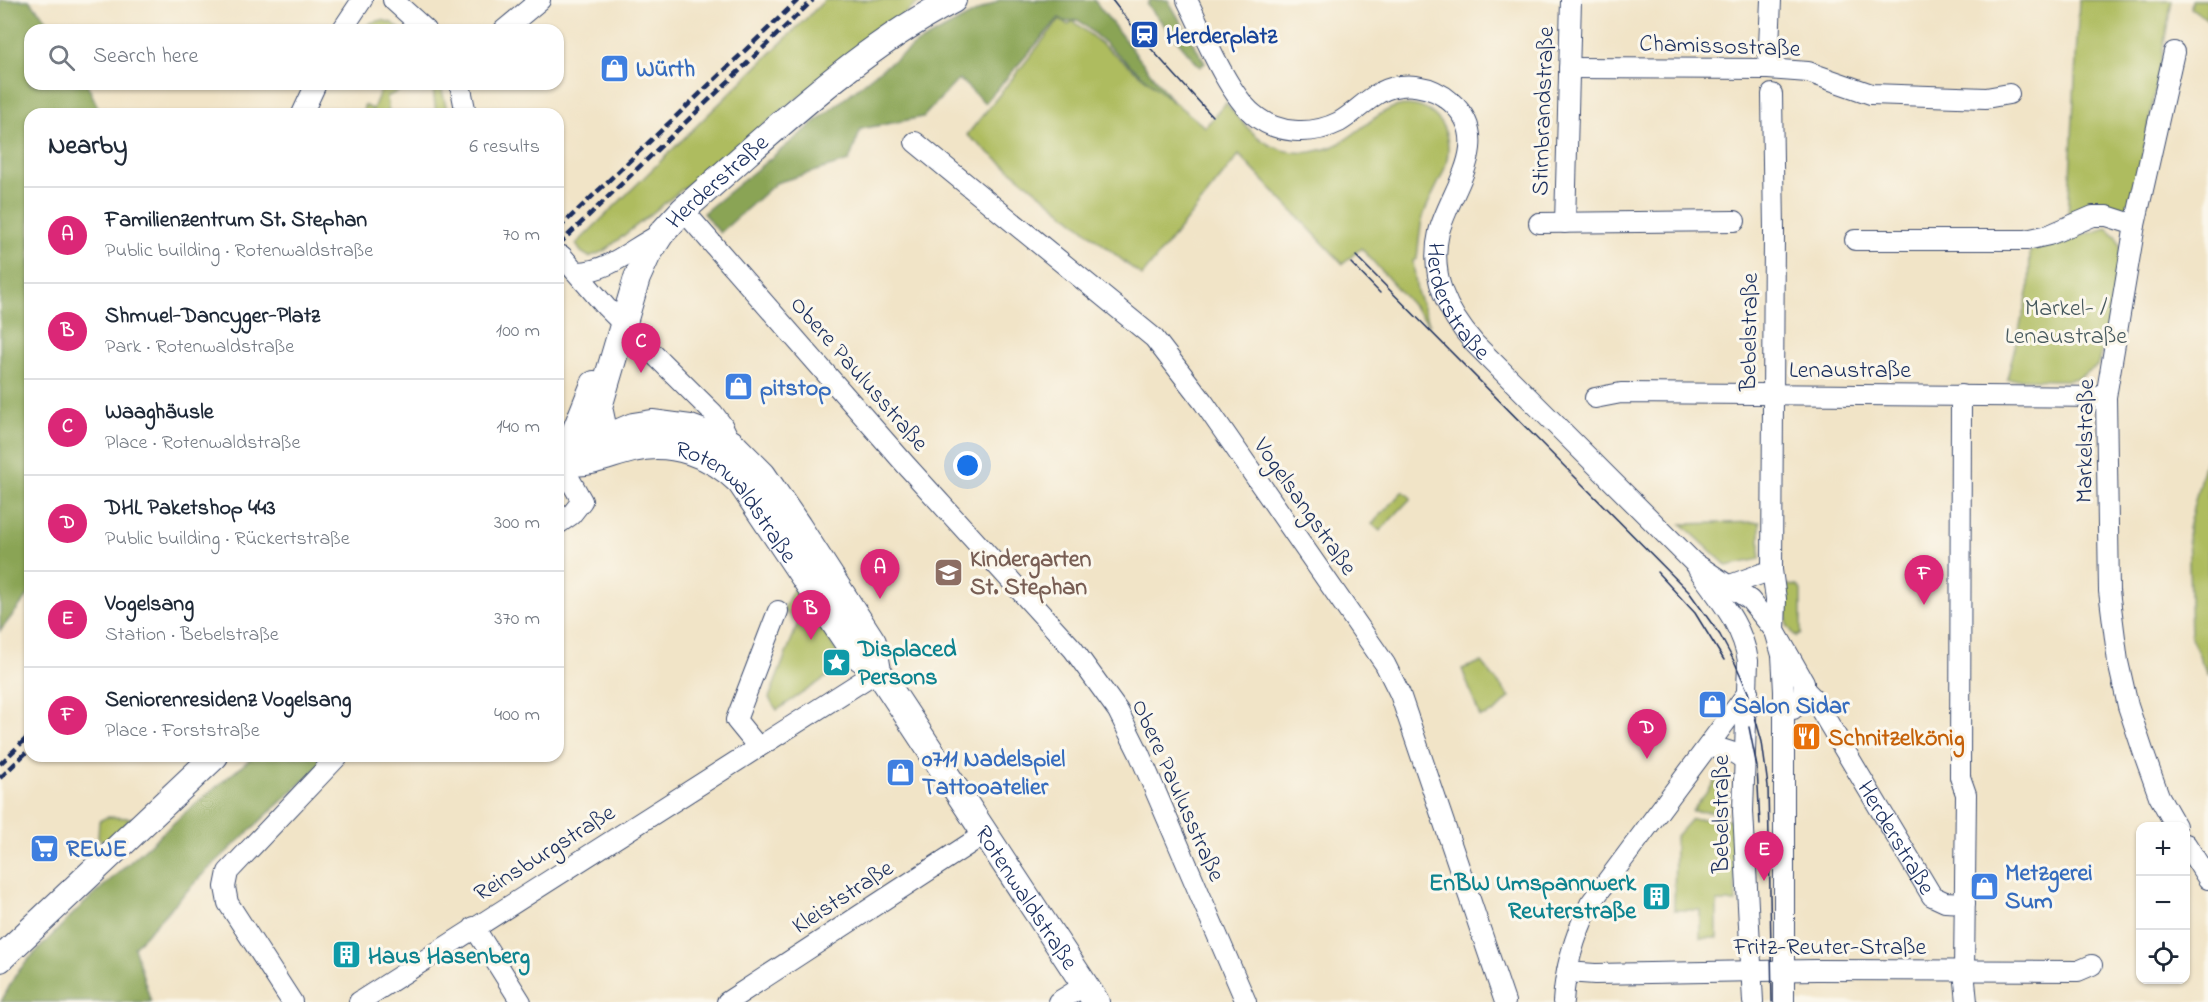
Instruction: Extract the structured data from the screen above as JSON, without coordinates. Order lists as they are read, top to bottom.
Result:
{
  "streets": {
    "main road": ["Herderstraße", "Rotenwaldstraße"],
    "street": [
      "Chamissostraße",
      "Stirnbrandstraße",
      "Bebelstraße",
      "Lenaustraße",
      "Obere Paulusstraße",
      "Markelstraße",
      "Vogelsangstraße",
      "Reinsburgstraße",
      "Kleiststraße",
      "Fritz-Reuter-Straße"
    ]
  },
  "crossings": [
    ["Chamissostraße", "Stirnbrandstraße"],
    ["Herderstraße", "Bebelstraße"],
    ["Herderstraße", "Obere Paulusstraße"],
    ["Herderstraße", "Rotenwaldstraße"],
    ["Bebelstraße", "Lenaustraße"],
    ["Bebelstraße", "Fritz-Reuter-Straße"],
    ["Lenaustraße", "Markelstraße"],
    ["Rotenwaldstraße", "Reinsburgstraße"],
    ["Rotenwaldstraße", "Kleiststraße"]
  ],
  "parks": ["Markel- / Lenaustraße"],
  "places": {
    "station": ["Herderplatz"],
    "shop": [
      "Würth",
      "pitstop",
      "Salon Sidar",
      "0711 Nadelspiel Tattooatelier",
      "Metzgerei Sum"
    ],
    "school or university": ["Kindergarten St. Stephan"],
    "place": ["Displaced Persons"],
    "restaurant": ["Schnitzelkönig"],
    "supermarket": ["REWE"],
    "building": ["EnBW Umspannwerk Reuterstraße", "Haus Hasenberg"]
  },
  "page": {
    "search": "Search here",
    "heading": ["Nearby", "6 results"],
    "list": [
      {
        "mark": "A",
        "name": "Familienzentrum St. Stephan",
        "note": "Public building · Rotenwaldstraße",
        "value": "70 m"
      },
      {
        "mark": "B",
        "name": "Shmuel-Dancyger-Platz",
        "note": "Park · Rotenwaldstraße",
        "value": "100 m"
      },
      {
        "mark": "C",
        "name": "Waaghäusle",
        "note": "Place · Rotenwaldstraße",
        "value": "140 m"
      },
      {
        "mark": "D",
        "name": "DHL Paketshop 443",
        "note": "Public building · Rückertstraße",
        "value": "300 m"
      },
      {
        "mark": "E",
        "name": "Vogelsang",
        "note": "Station · Bebelstraße",
        "value": "370 m"
      },
      {
        "mark": "F",
        "name": "Seniorenresidenz Vogelsang",
        "note": "Place · Forststraße",
        "value": "400 m"
      }
    ],
    "pins": [
      "C",
      "A",
      "F",
      "B",
      "D",
      "E"
    ],
    "map_buttons": ["+", "−"]
  }
}
